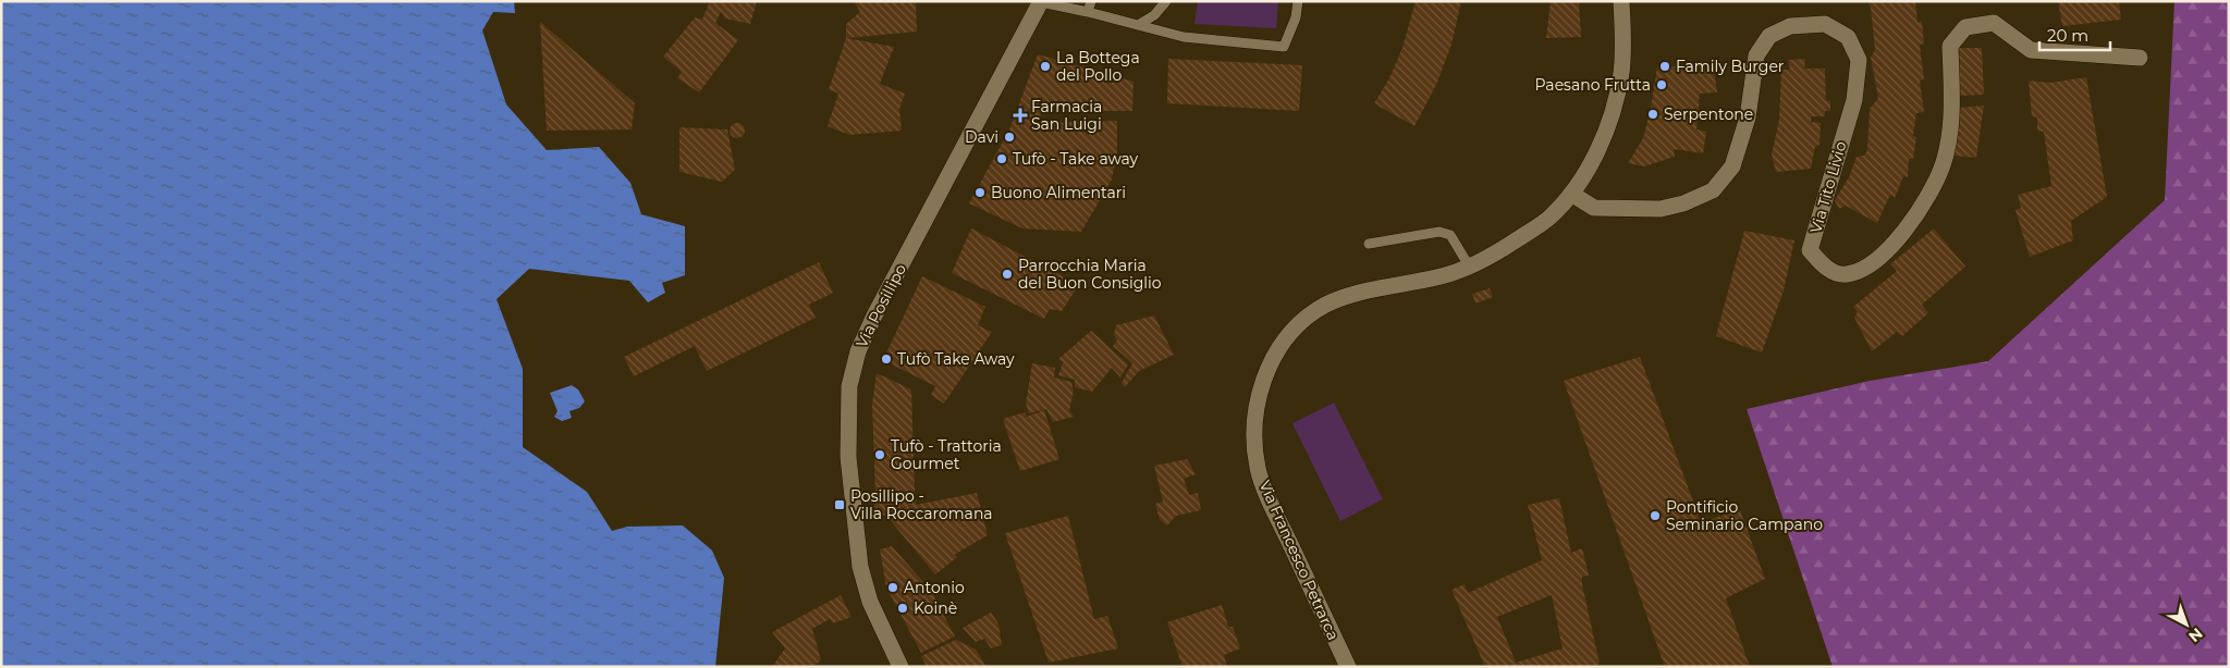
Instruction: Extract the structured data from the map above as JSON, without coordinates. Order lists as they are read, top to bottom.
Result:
{
  "streets": {
    "street": ["Via Tito Livio", "Via Posillipo", "Via Francesco Petrarca"]
  },
  "crossings": [
    ["Via Tito Livio", "Via Francesco Petrarca"]
  ],
  "places": {
    "other": [
      "La Bottega del Pollo",
      "Family Burger",
      "Paesano Frutta",
      "Serpentone",
      "Davi",
      "Tufò - Take away",
      "Buono Alimentari",
      "Parrocchia Maria del Buon Consiglio",
      "Tufò Take Away",
      "Tufò - Trattoria Gourmet",
      "Pontificio Seminario Campano",
      "Antonio",
      "Koinè"
    ],
    "health": ["Farmacia San Luigi"],
    "transit": ["Posillipo - Villa Roccaromana"]
  },
  "scale_bar": "20 m",
  "north": "bottom right"
}
